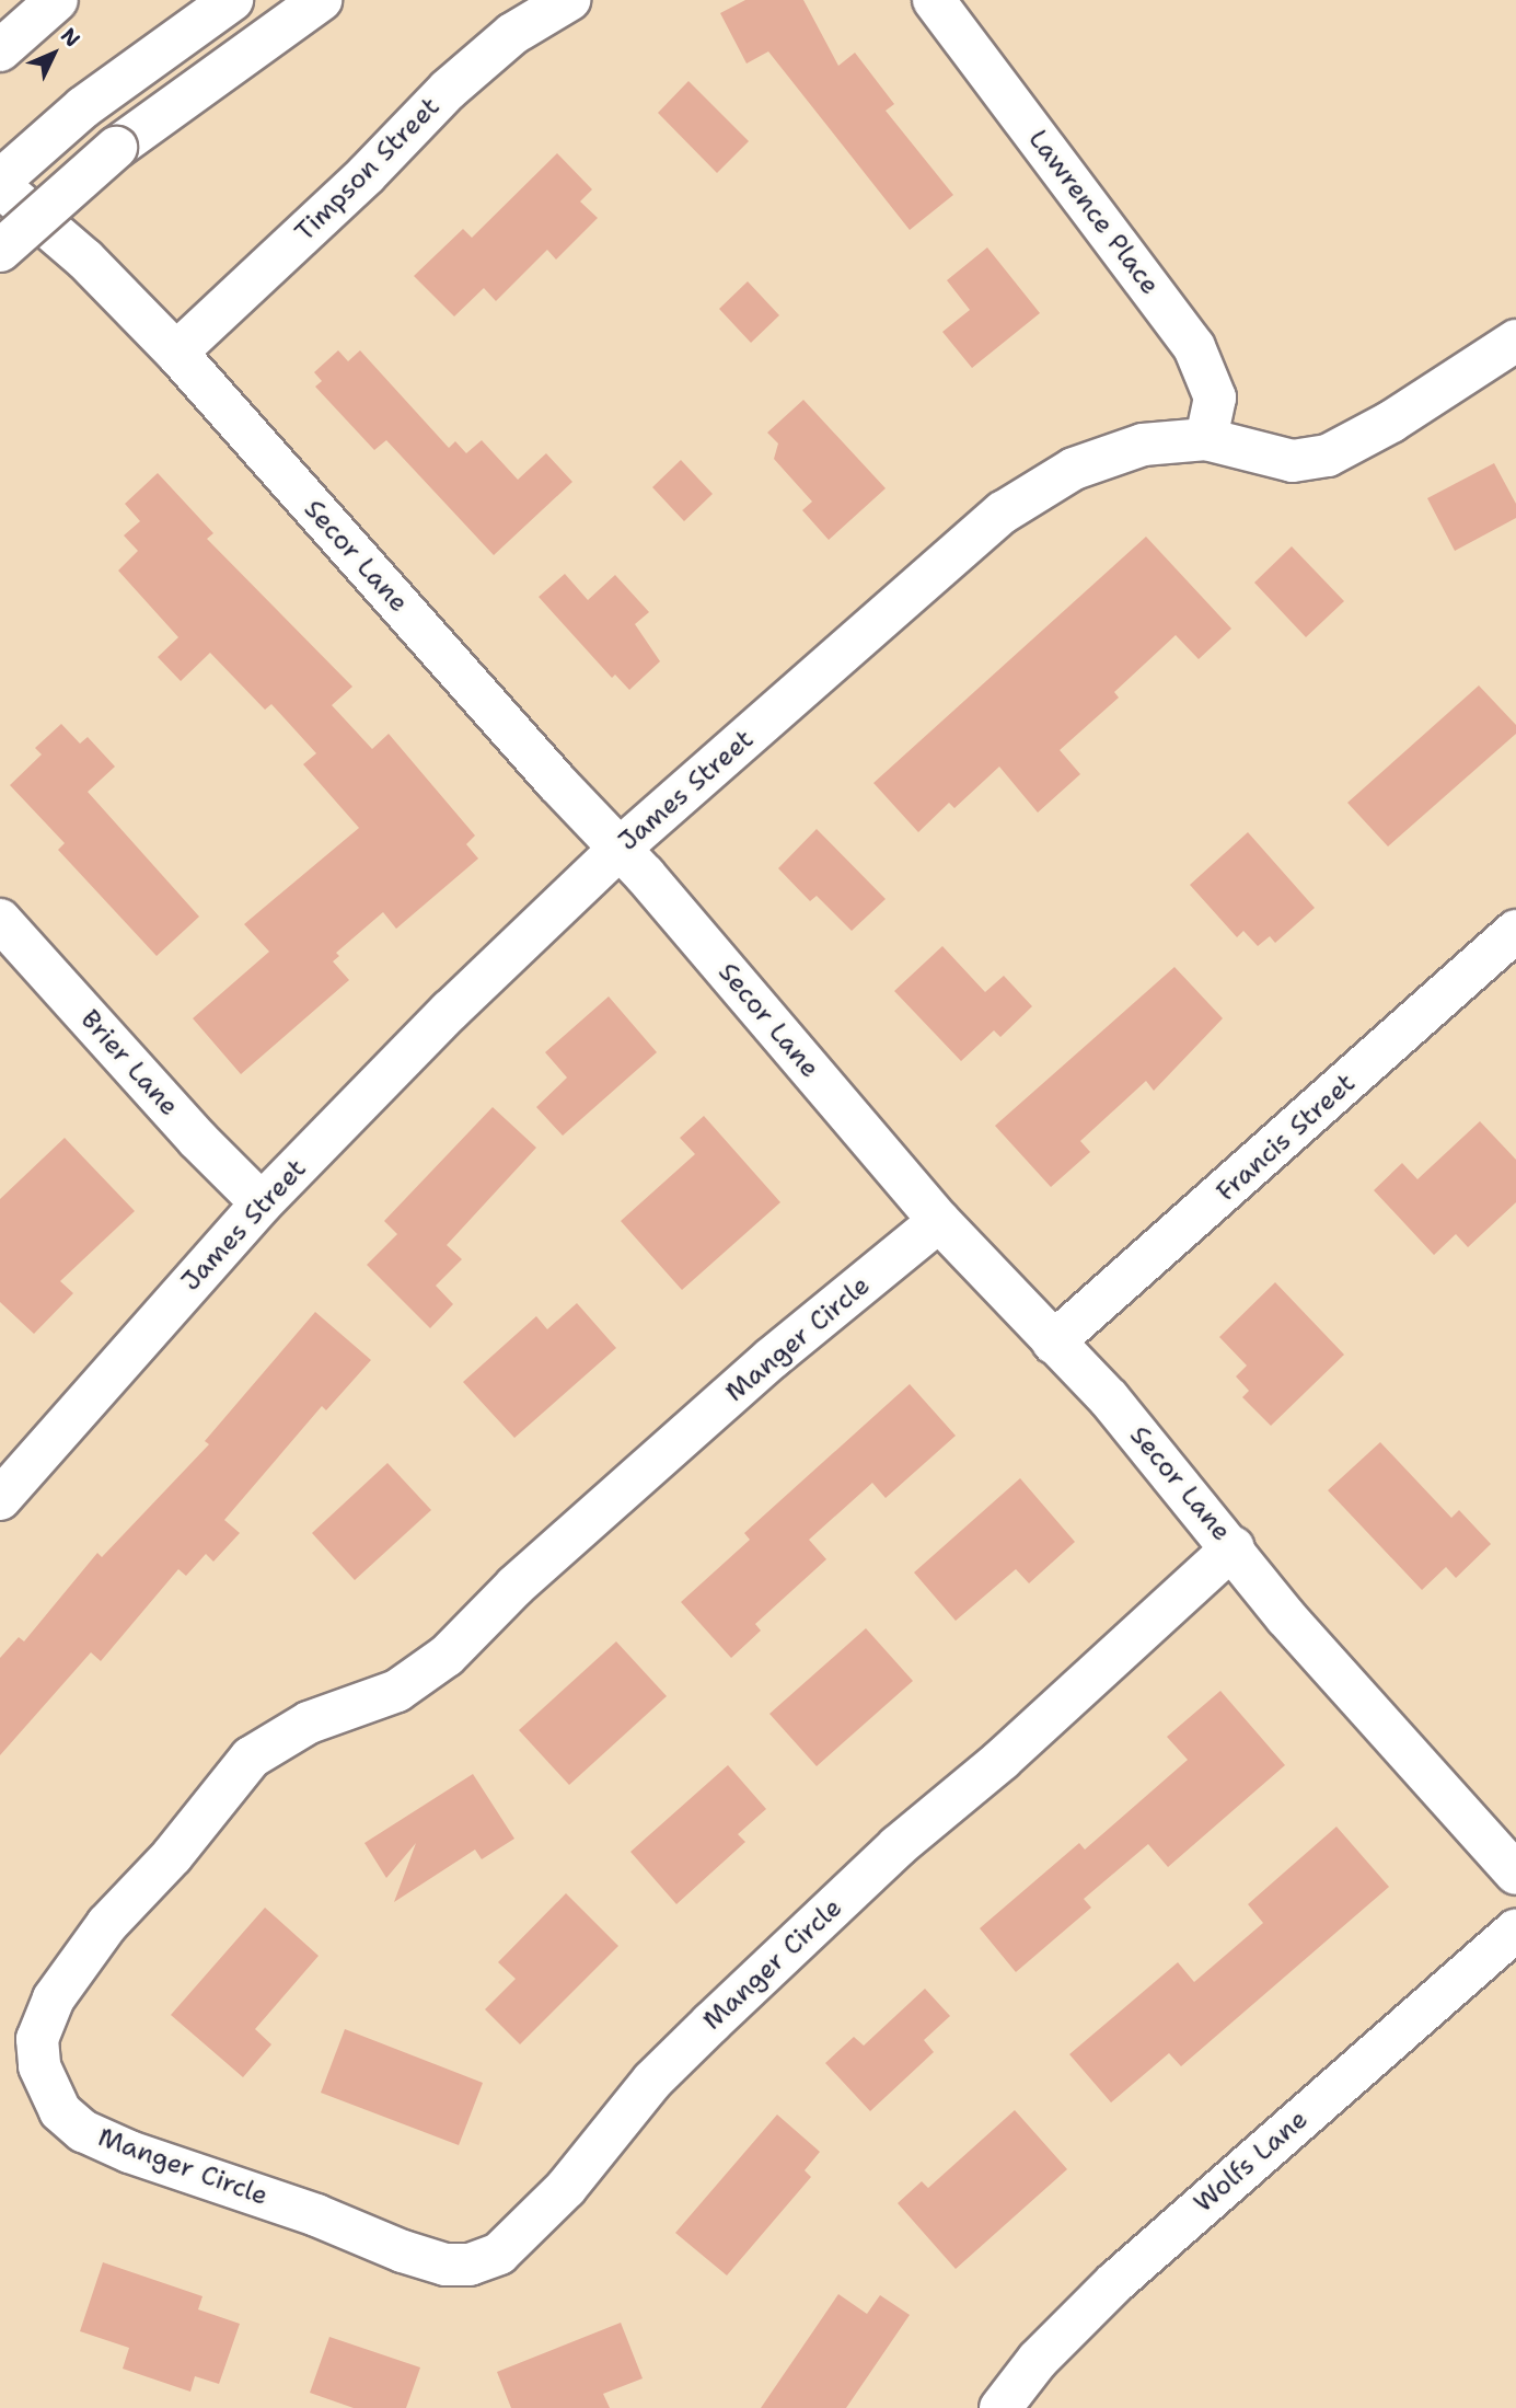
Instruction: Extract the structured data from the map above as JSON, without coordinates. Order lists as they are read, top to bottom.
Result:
{
  "streets": {
    "main road": [
      "Timpson Street",
      "Lawrence Place",
      "Secor Lane",
      "James Street",
      "Brier Lane",
      "Francis Street",
      "Manger Circle",
      "Wolfs Lane"
    ]
  },
  "crossings": [
    ["Timpson Street", "Secor Lane"],
    ["Lawrence Place", "James Street"],
    ["Secor Lane", "James Street"],
    ["Secor Lane", "Francis Street"],
    ["Secor Lane", "Manger Circle"],
    ["James Street", "Brier Lane"]
  ],
  "north": "top right"
}
